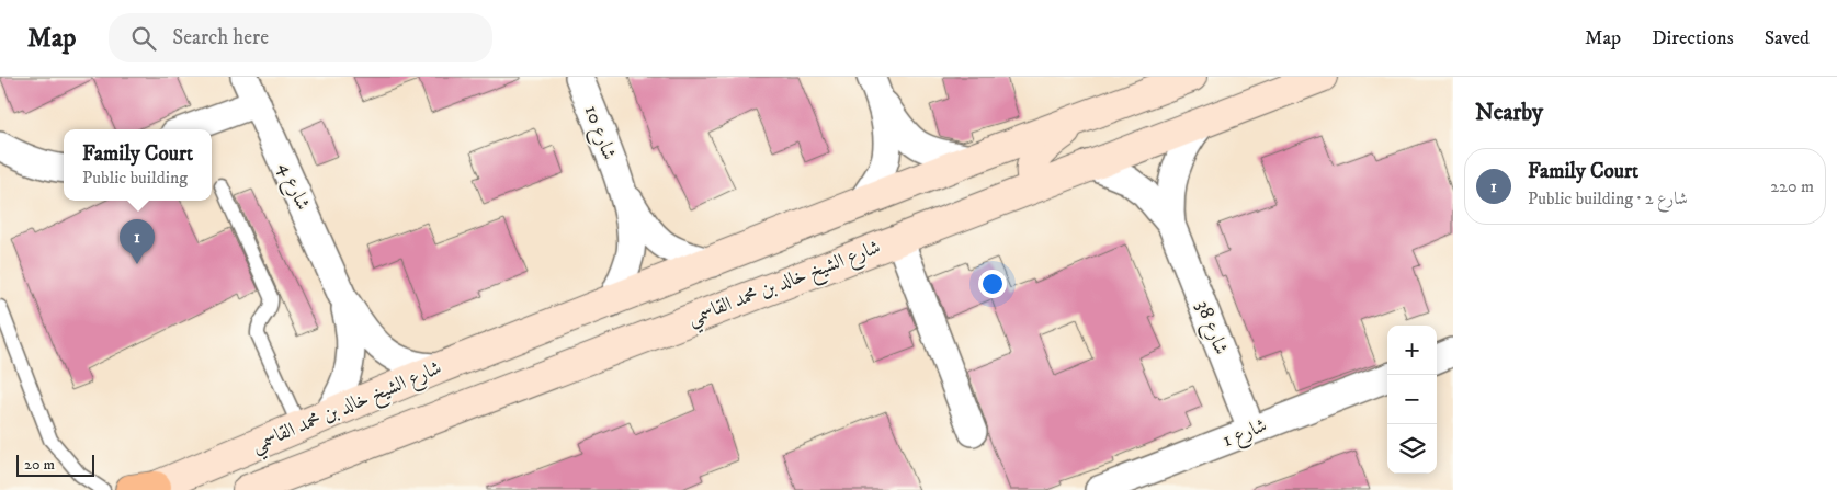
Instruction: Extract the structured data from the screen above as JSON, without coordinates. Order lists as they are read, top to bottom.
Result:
{
  "streets": {
    "main road": ["شارع الشيخ خالد بن محمد القاسمي"],
    "street": [
      "شارع 10",
      "شارع 4",
      "شارع 38",
      "شارع 1"
    ]
  },
  "crossings": [
    ["شارع 10", "شارع الشيخ خالد بن محمد القاسمي"],
    ["شارع 4", "شارع الشيخ خالد بن محمد القاسمي"],
    ["شارع الشيخ خالد بن محمد القاسمي", "شارع 38"],
    ["شارع 38", "شارع 1"]
  ],
  "scale_bar": "20 m",
  "page": {
    "header": "Map",
    "search": "Search here",
    "nav": ["Map", "Directions", "Saved"],
    "heading": "Nearby",
    "popup": ["Family Court", "Public building"],
    "list": [
      {
        "mark": "1",
        "name": "Family Court",
        "note": "Public building · شارع 2",
        "value": "220 m"
      }
    ],
    "pins": "1",
    "map_buttons": ["+", "−"],
    "scale": "20 m"
  }
}
